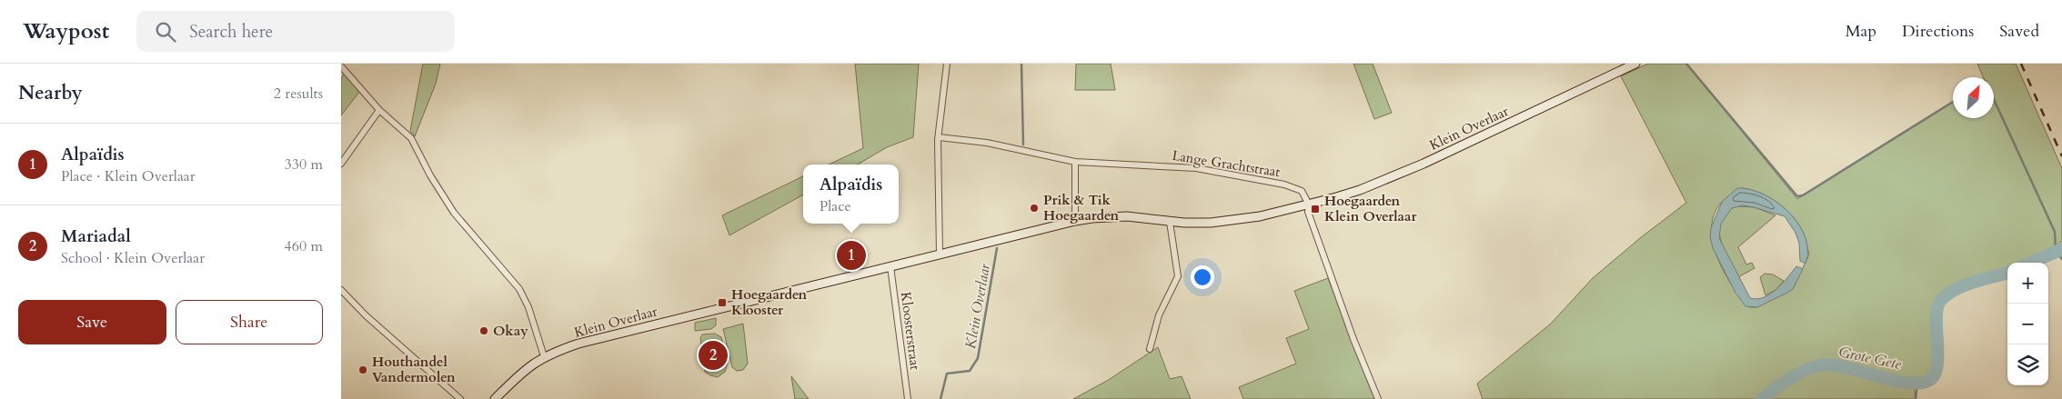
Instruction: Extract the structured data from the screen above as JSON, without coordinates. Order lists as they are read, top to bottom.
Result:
{
  "streets": {
    "main road": ["Klein Overlaar"],
    "street": ["Lange Grachtstraat", "Kloosterstraat"]
  },
  "crossings": [
    ["Klein Overlaar", "Lange Grachtstraat"],
    ["Klein Overlaar", "Kloosterstraat"]
  ],
  "water": ["Klein Overlaar", "Grote Gete"],
  "places": {
    "other": ["Prik & Tik Hoegaarden", "Okay", "Houthandel Vandermolen"],
    "transit": ["Hoegaarden Klein Overlaar", "Hoegaarden Klooster"]
  },
  "north": "top right",
  "page": {
    "header": "Waypost",
    "search": "Search here",
    "nav": ["Map", "Directions", "Saved"],
    "heading": ["Nearby", "2 results"],
    "list": [
      {
        "mark": "1",
        "name": "Alpaïdis",
        "note": "Place · Klein Overlaar",
        "value": "330 m"
      },
      {
        "mark": "2",
        "name": "Mariadal",
        "note": "School · Klein Overlaar",
        "value": "460 m"
      }
    ],
    "popup": ["Alpaïdis", "Place"],
    "pins": ["1", "2"],
    "map_buttons": ["+", "−"],
    "buttons": ["Save", "Share"]
  }
}
